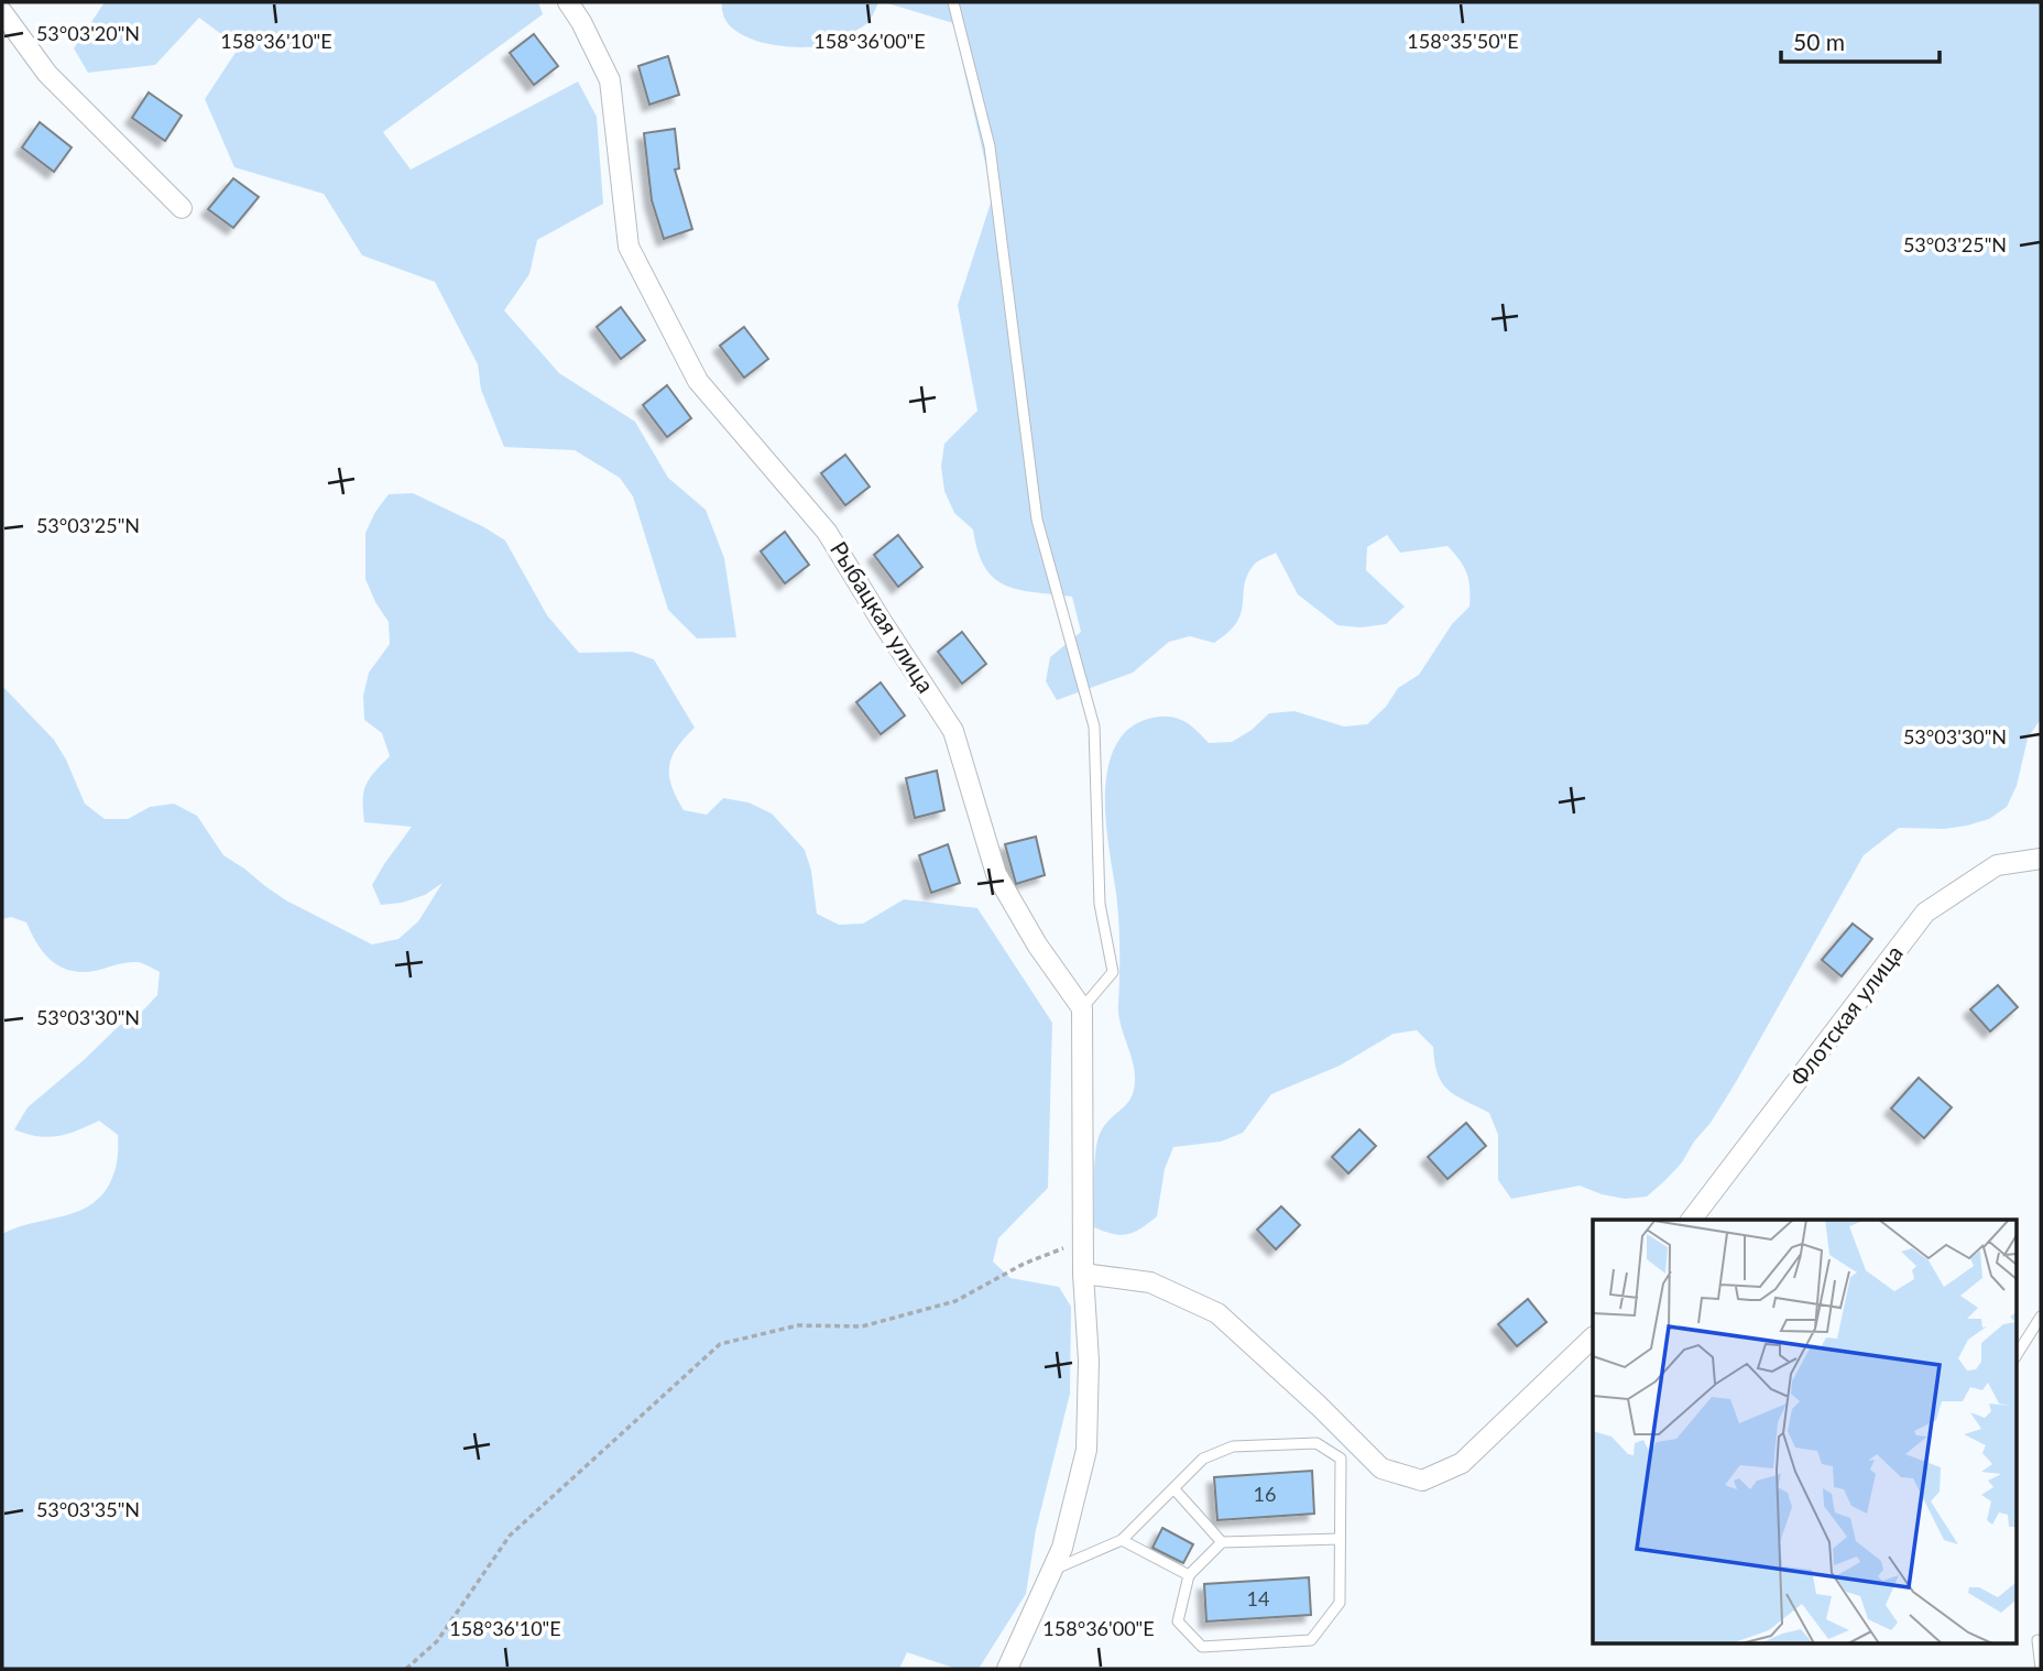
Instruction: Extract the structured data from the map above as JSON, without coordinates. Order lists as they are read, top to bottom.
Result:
{
  "streets": {
    "street": ["Рыбацкая улица", "Флотская улица"]
  },
  "house_numbers": ["16", "14"],
  "scale_bar": "50 m",
  "coordinates": [
    "53°03'20\"N",
    "158°36'10\"E",
    "158°36'00\"E",
    "158°35'50\"E",
    "53°03'25\"N",
    "53°03'30\"N",
    "53°03'35\"N"
  ]
}
